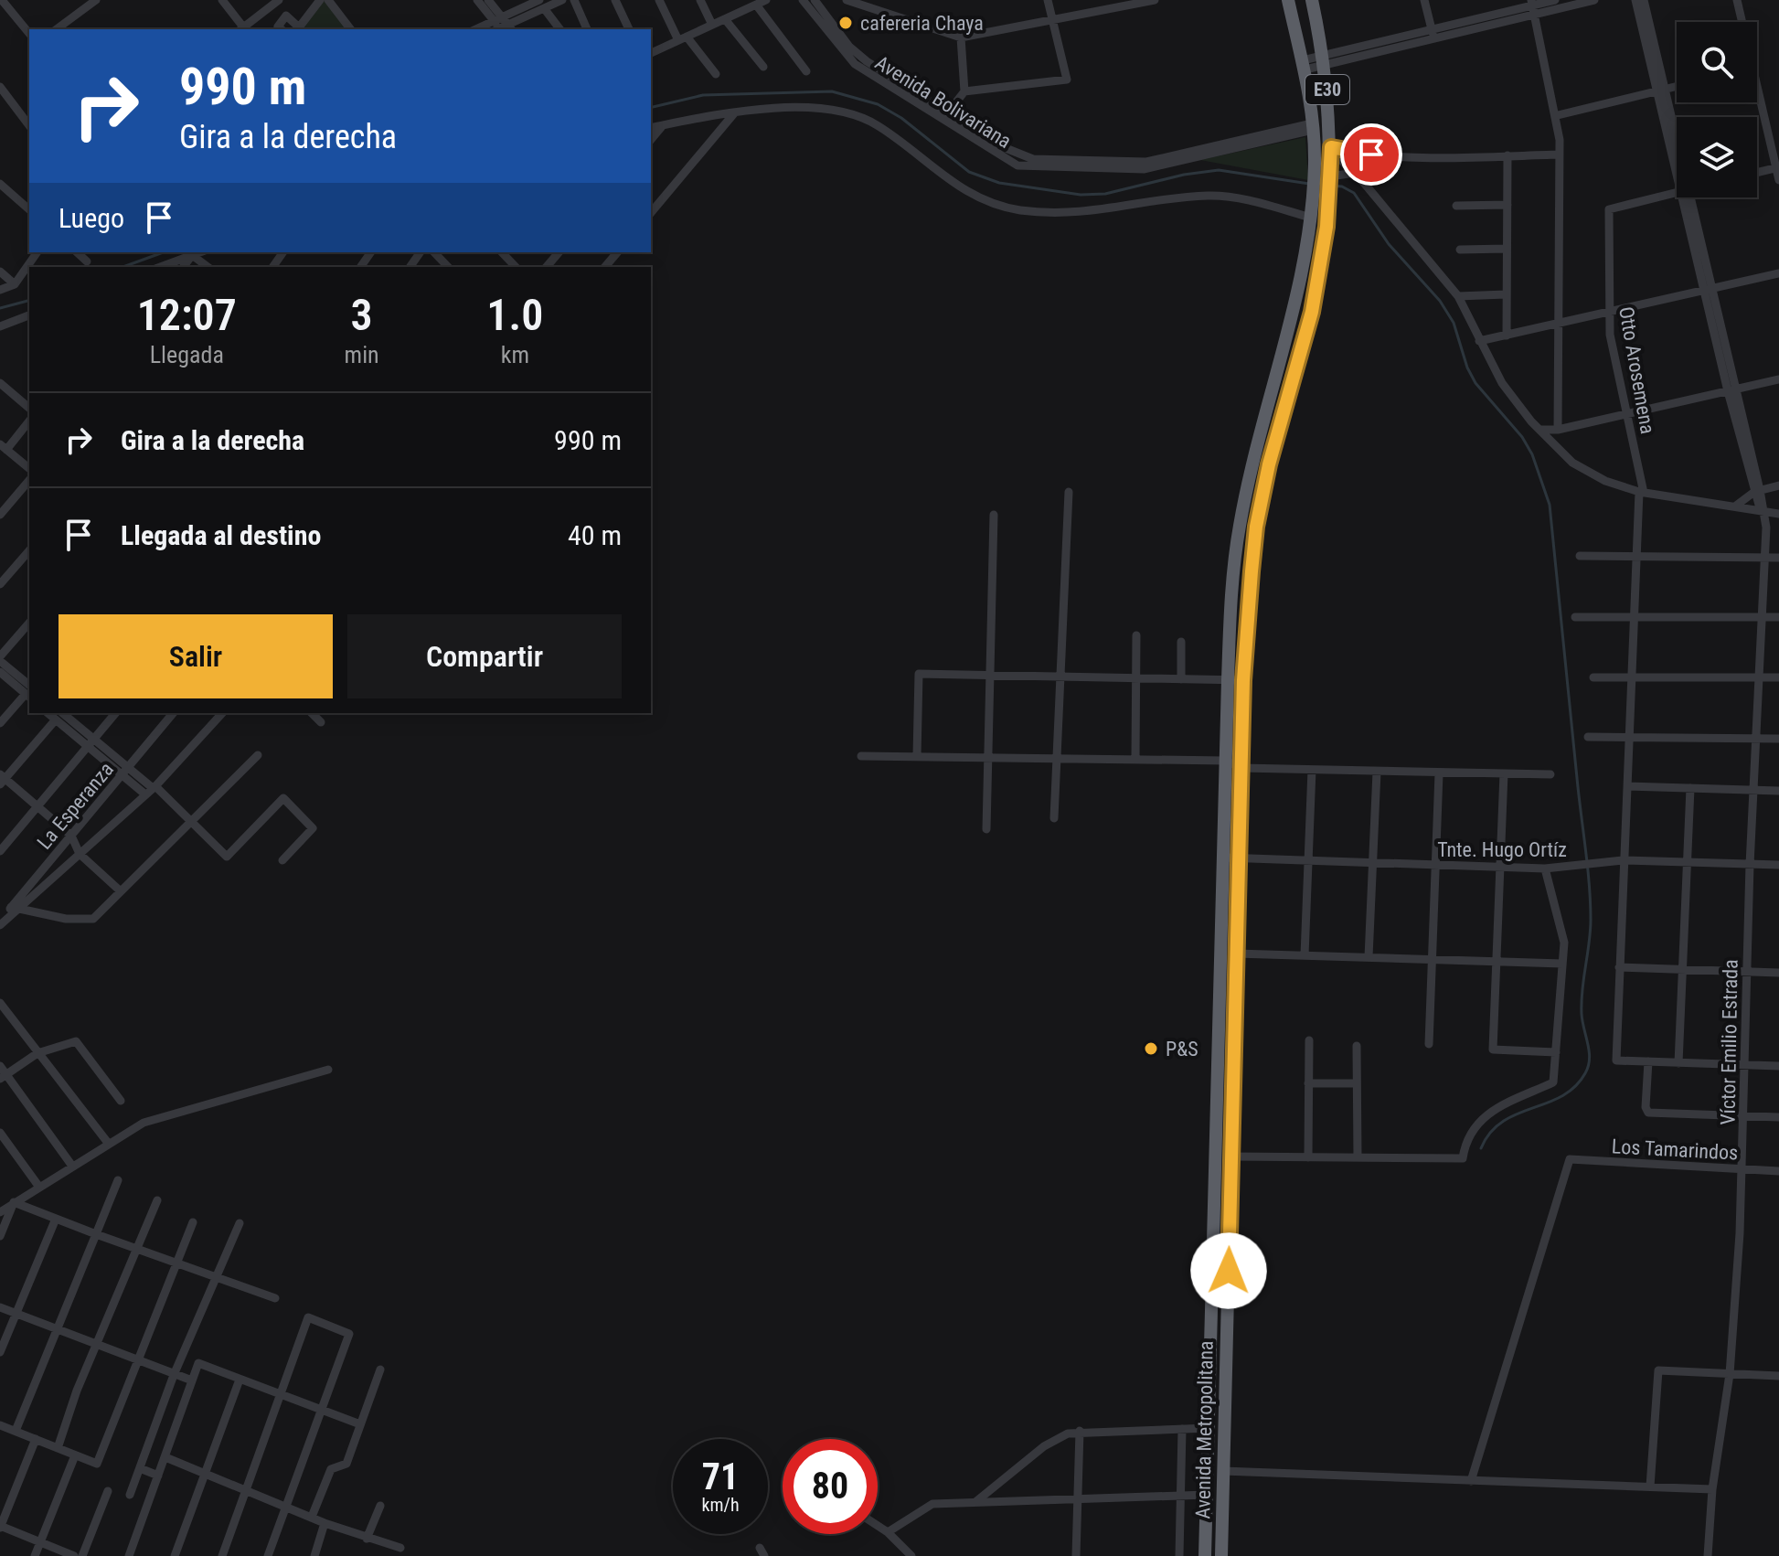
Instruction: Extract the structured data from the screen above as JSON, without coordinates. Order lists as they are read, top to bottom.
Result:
{
  "streets": {
    "highway": ["E30", "Avenida Metropolitana"],
    "street": [
      "Avenida Bolivariana",
      "Otto Arosemena",
      "La Esperanza",
      "Tnte. Hugo Ortíz",
      "Víctor Emilio Estrada",
      "Los Tamarindos"
    ]
  },
  "crossings": [
    ["E30", "Avenida Bolivariana"],
    ["E30", "Tnte. Hugo Ortíz"],
    ["Otto Arosemena", "Tnte. Hugo Ortíz"],
    ["Tnte. Hugo Ortíz", "Víctor Emilio Estrada"],
    ["Tnte. Hugo Ortíz", "Avenida Metropolitana"],
    ["Víctor Emilio Estrada", "Los Tamarindos"]
  ],
  "places": ["cafereria Chaya", "P&S"],
  "page": {
    "turn": ["990 m", "Gira a la derecha"],
    "then": "Luego",
    "eta": [
      "12:07",
      "Llegada",
      "3",
      "min",
      "1.0",
      "km"
    ],
    "list": [
      {
        "name": "Gira a la derecha",
        "value": "990 m"
      },
      {
        "name": "Llegada al destino",
        "value": "40 m"
      }
    ],
    "buttons": ["Salir", "Compartir"],
    "speed": "71 km/h",
    "limit": "80"
  }
}
